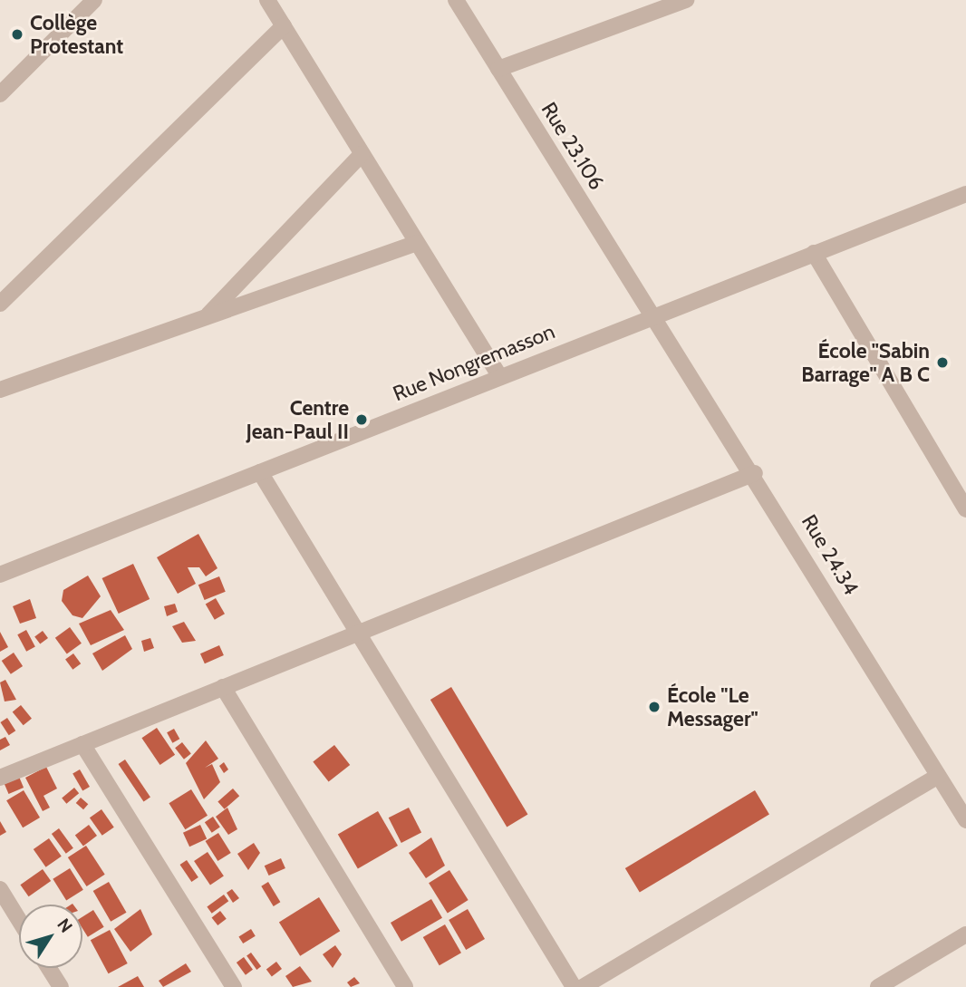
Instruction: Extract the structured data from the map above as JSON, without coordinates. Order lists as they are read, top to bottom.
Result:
{
  "streets": {
    "street": ["Rue 23.106", "Rue Nongremasson", "Rue 24.34"]
  },
  "crossings": [
    ["Rue 23.106", "Rue Nongremasson"],
    ["Rue 23.106", "Rue 24.34"],
    ["Rue Nongremasson", "Rue 24.34"]
  ],
  "places": [
    "Collège Protestant",
    "École \"Sabin Barrage\" A B C",
    "Centre Jean-Paul II",
    "École \"Le Messager\""
  ],
  "north": "top right"
}
